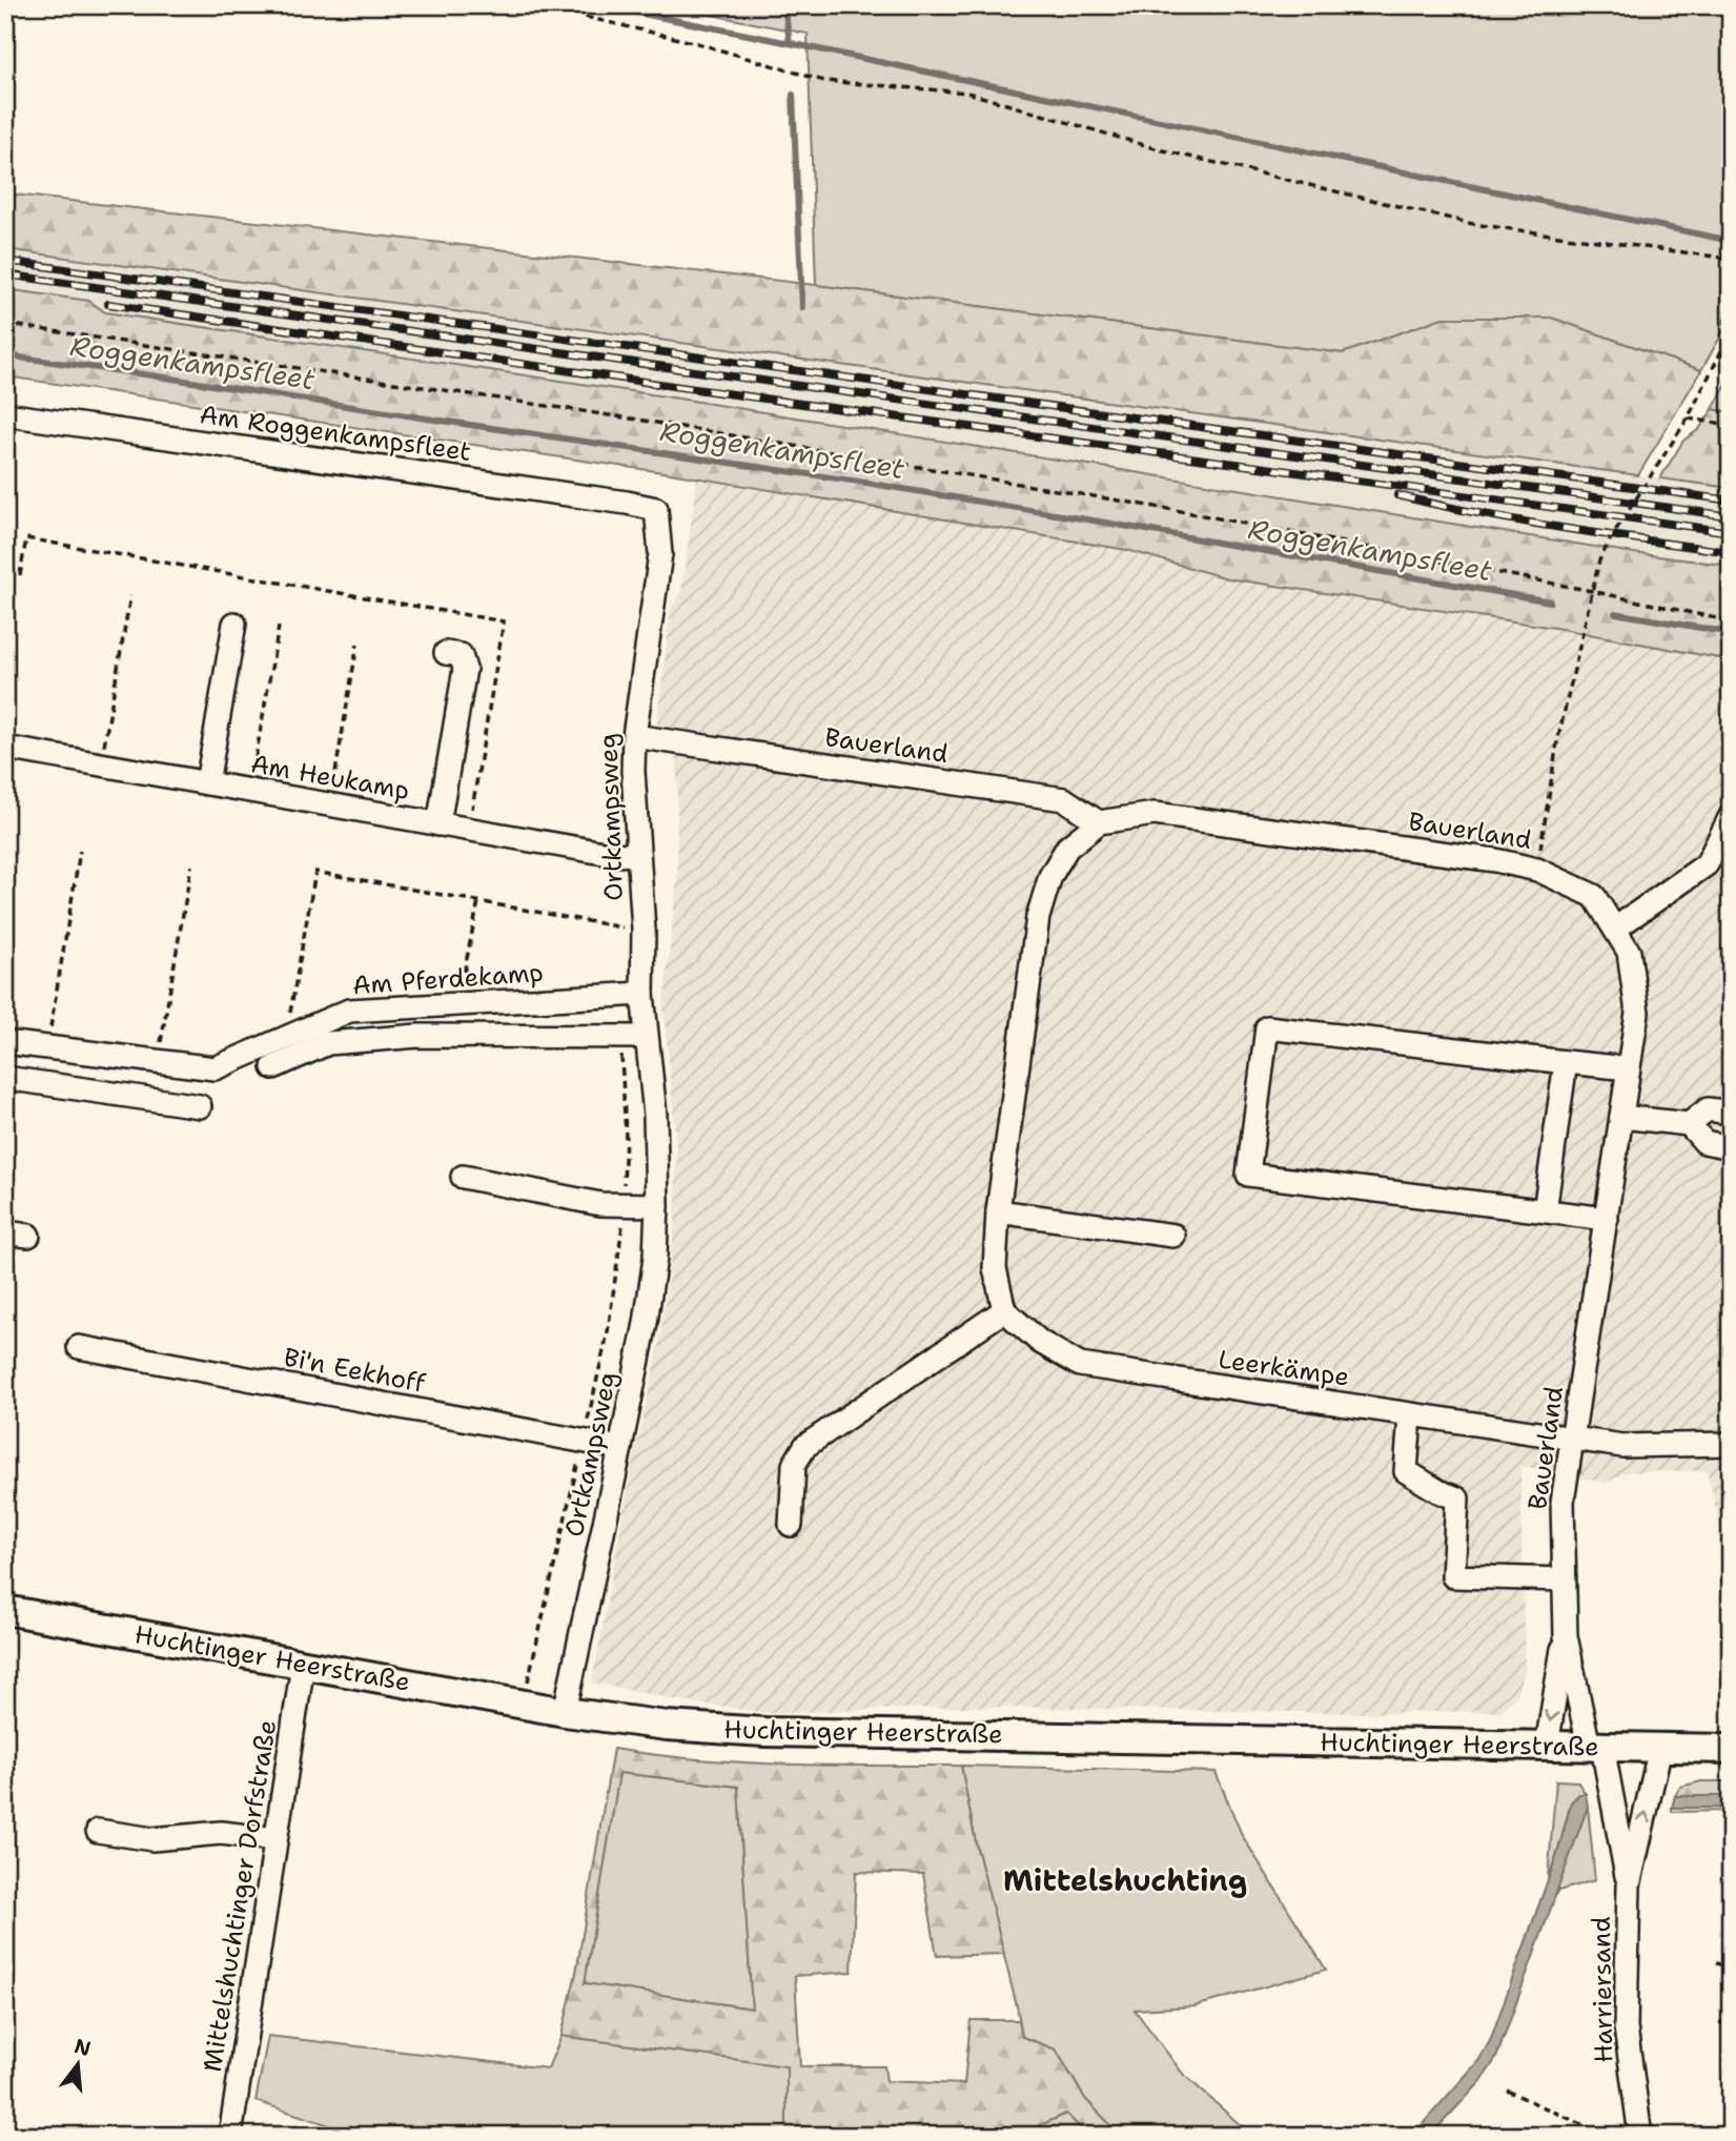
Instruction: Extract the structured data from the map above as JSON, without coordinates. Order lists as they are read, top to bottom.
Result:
{
  "streets": {
    "main road": ["Huchtinger Heerstraße"],
    "street": [
      "Am Roggenkampsfleet",
      "Bauerland",
      "Am Heukamp",
      "Ortkampsweg",
      "Am Pferdekamp",
      "Leerkämpe",
      "Bi'n Eekhoff",
      "Mittelshuchtinger Dorfstraße",
      "Harriersand"
    ]
  },
  "crossings": [
    ["Am Roggenkampsfleet", "Ortkampsweg"],
    ["Bauerland", "Ortkampsweg"],
    ["Bauerland", "Leerkämpe"],
    ["Bauerland", "Huchtinger Heerstraße"],
    ["Bauerland", "Harriersand"],
    ["Am Heukamp", "Ortkampsweg"],
    ["Ortkampsweg", "Am Pferdekamp"],
    ["Ortkampsweg", "Bi'n Eekhoff"],
    ["Ortkampsweg", "Huchtinger Heerstraße"],
    ["Huchtinger Heerstraße", "Mittelshuchtinger Dorfstraße"],
    ["Huchtinger Heerstraße", "Harriersand"]
  ],
  "districts": ["Mittelshuchting"],
  "water": ["Roggenkampsfleet"],
  "north": "top"
}
